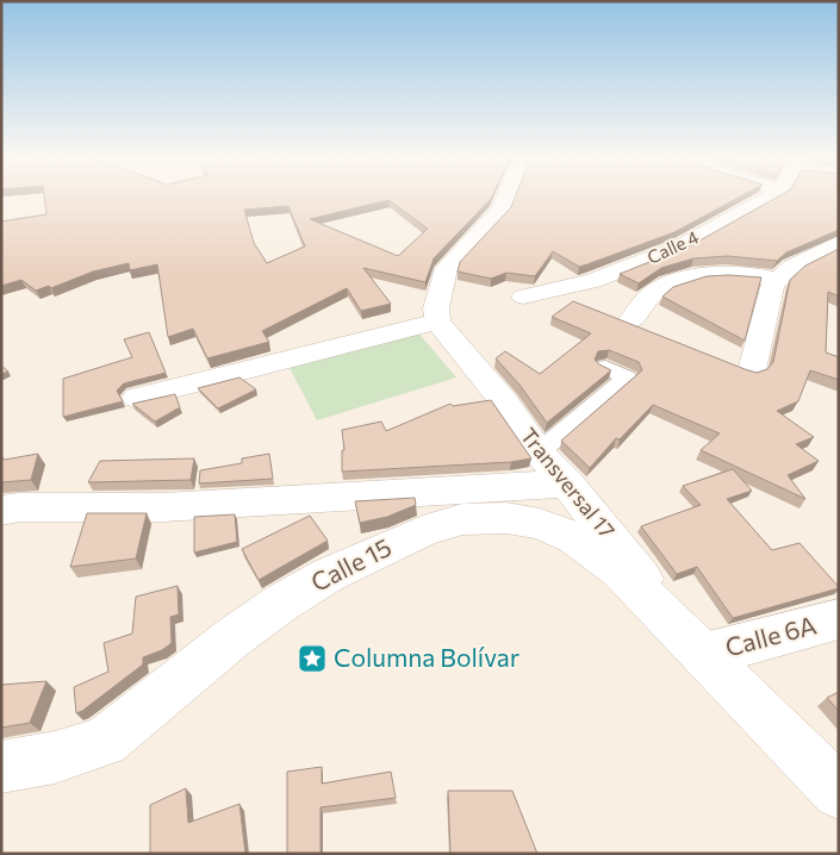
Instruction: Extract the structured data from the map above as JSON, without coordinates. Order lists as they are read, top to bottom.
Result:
{
  "streets": {
    "street": [
      "Calle 4",
      "Transversal 17",
      "Calle 15",
      "Calle 6A"
    ]
  },
  "crossings": [
    ["Transversal 17", "Calle 15"],
    ["Transversal 17", "Calle 6A"],
    ["Calle 15", "Calle 6A"]
  ],
  "places": {
    "place": ["Columna Bolívar"]
  }
}
